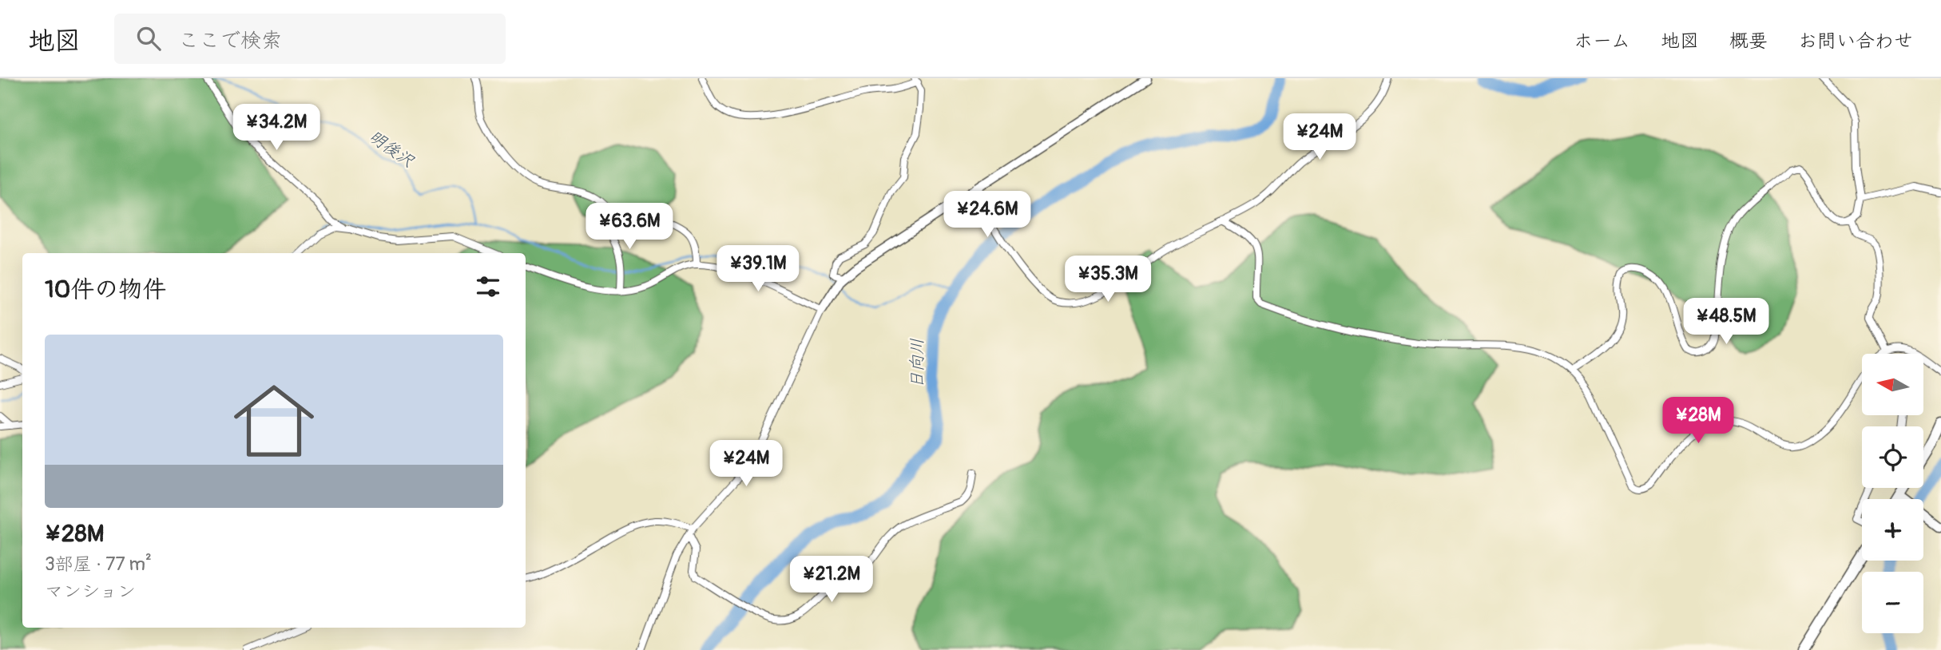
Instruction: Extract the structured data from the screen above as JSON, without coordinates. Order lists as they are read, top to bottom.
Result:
{
  "water": ["明後沢", "日向川"],
  "north": "left",
  "page": {
    "header": "地図",
    "search": "ここで検索",
    "nav": [
      "ホーム",
      "地図",
      "概要",
      "お問い合わせ"
    ],
    "price": [
      "¥34.2M",
      "¥24M",
      "¥24.6M",
      "¥63.6M",
      "¥39.1M",
      "¥35.3M",
      "¥48.5M",
      "¥28M",
      "¥24M",
      "¥21.2M"
    ],
    "heading": "10件の物件",
    "list": [
      {
        "name": "¥28M",
        "note": "3部屋 · 77 m² · マンション"
      }
    ],
    "map_buttons": ["+", "−"]
  }
}
